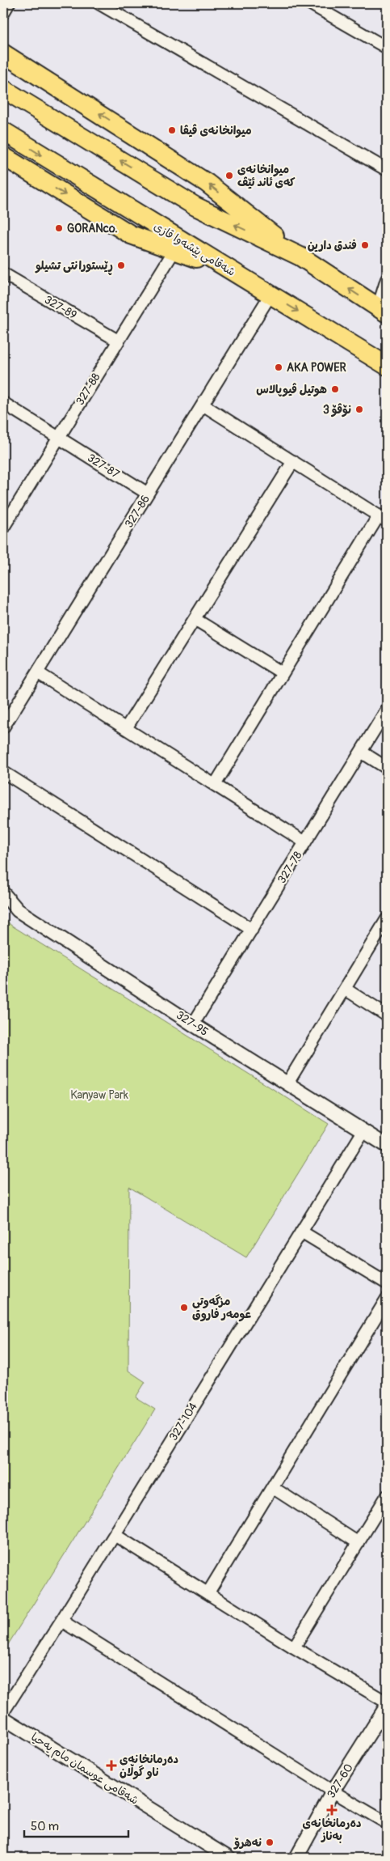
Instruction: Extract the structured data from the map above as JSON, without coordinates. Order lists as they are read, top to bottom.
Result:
{
  "streets": {
    "highway": ["شەقامی پێشەوا قازی"],
    "street": [
      "327-89",
      "327-88",
      "327-87",
      "327-86",
      "327-78",
      "327-95",
      "327-104",
      "شەقامی عوسمان مام یەحیا",
      "327-60"
    ]
  },
  "crossings": [
    ["شەقامی پێشەوا قازی", "327-86"],
    ["327-89", "327-88"],
    ["327-88", "327-87"],
    ["327-87", "327-86"],
    ["327-78", "327-95"],
    ["327-95", "327-104"]
  ],
  "parks": ["Kanyaw Park"],
  "places": {
    "other": [
      "میوانخانەی ڤیڤا",
      "میوانخانەی کەی ئاند ئێڤ",
      "GORANco.",
      "فندق دارين",
      "ڕێستورانتی تشیلو",
      "AKA POWER",
      "هوتیل ڤیوپالاس",
      "نۆڤۆ 3",
      "مزگەوتی عومەر فاروق",
      "نەهرۆ"
    ],
    "health": ["دەرمانخانەی ناو گوڵان", "دەرمانخانەی بەناز"]
  },
  "scale_bar": "50 m"
}
